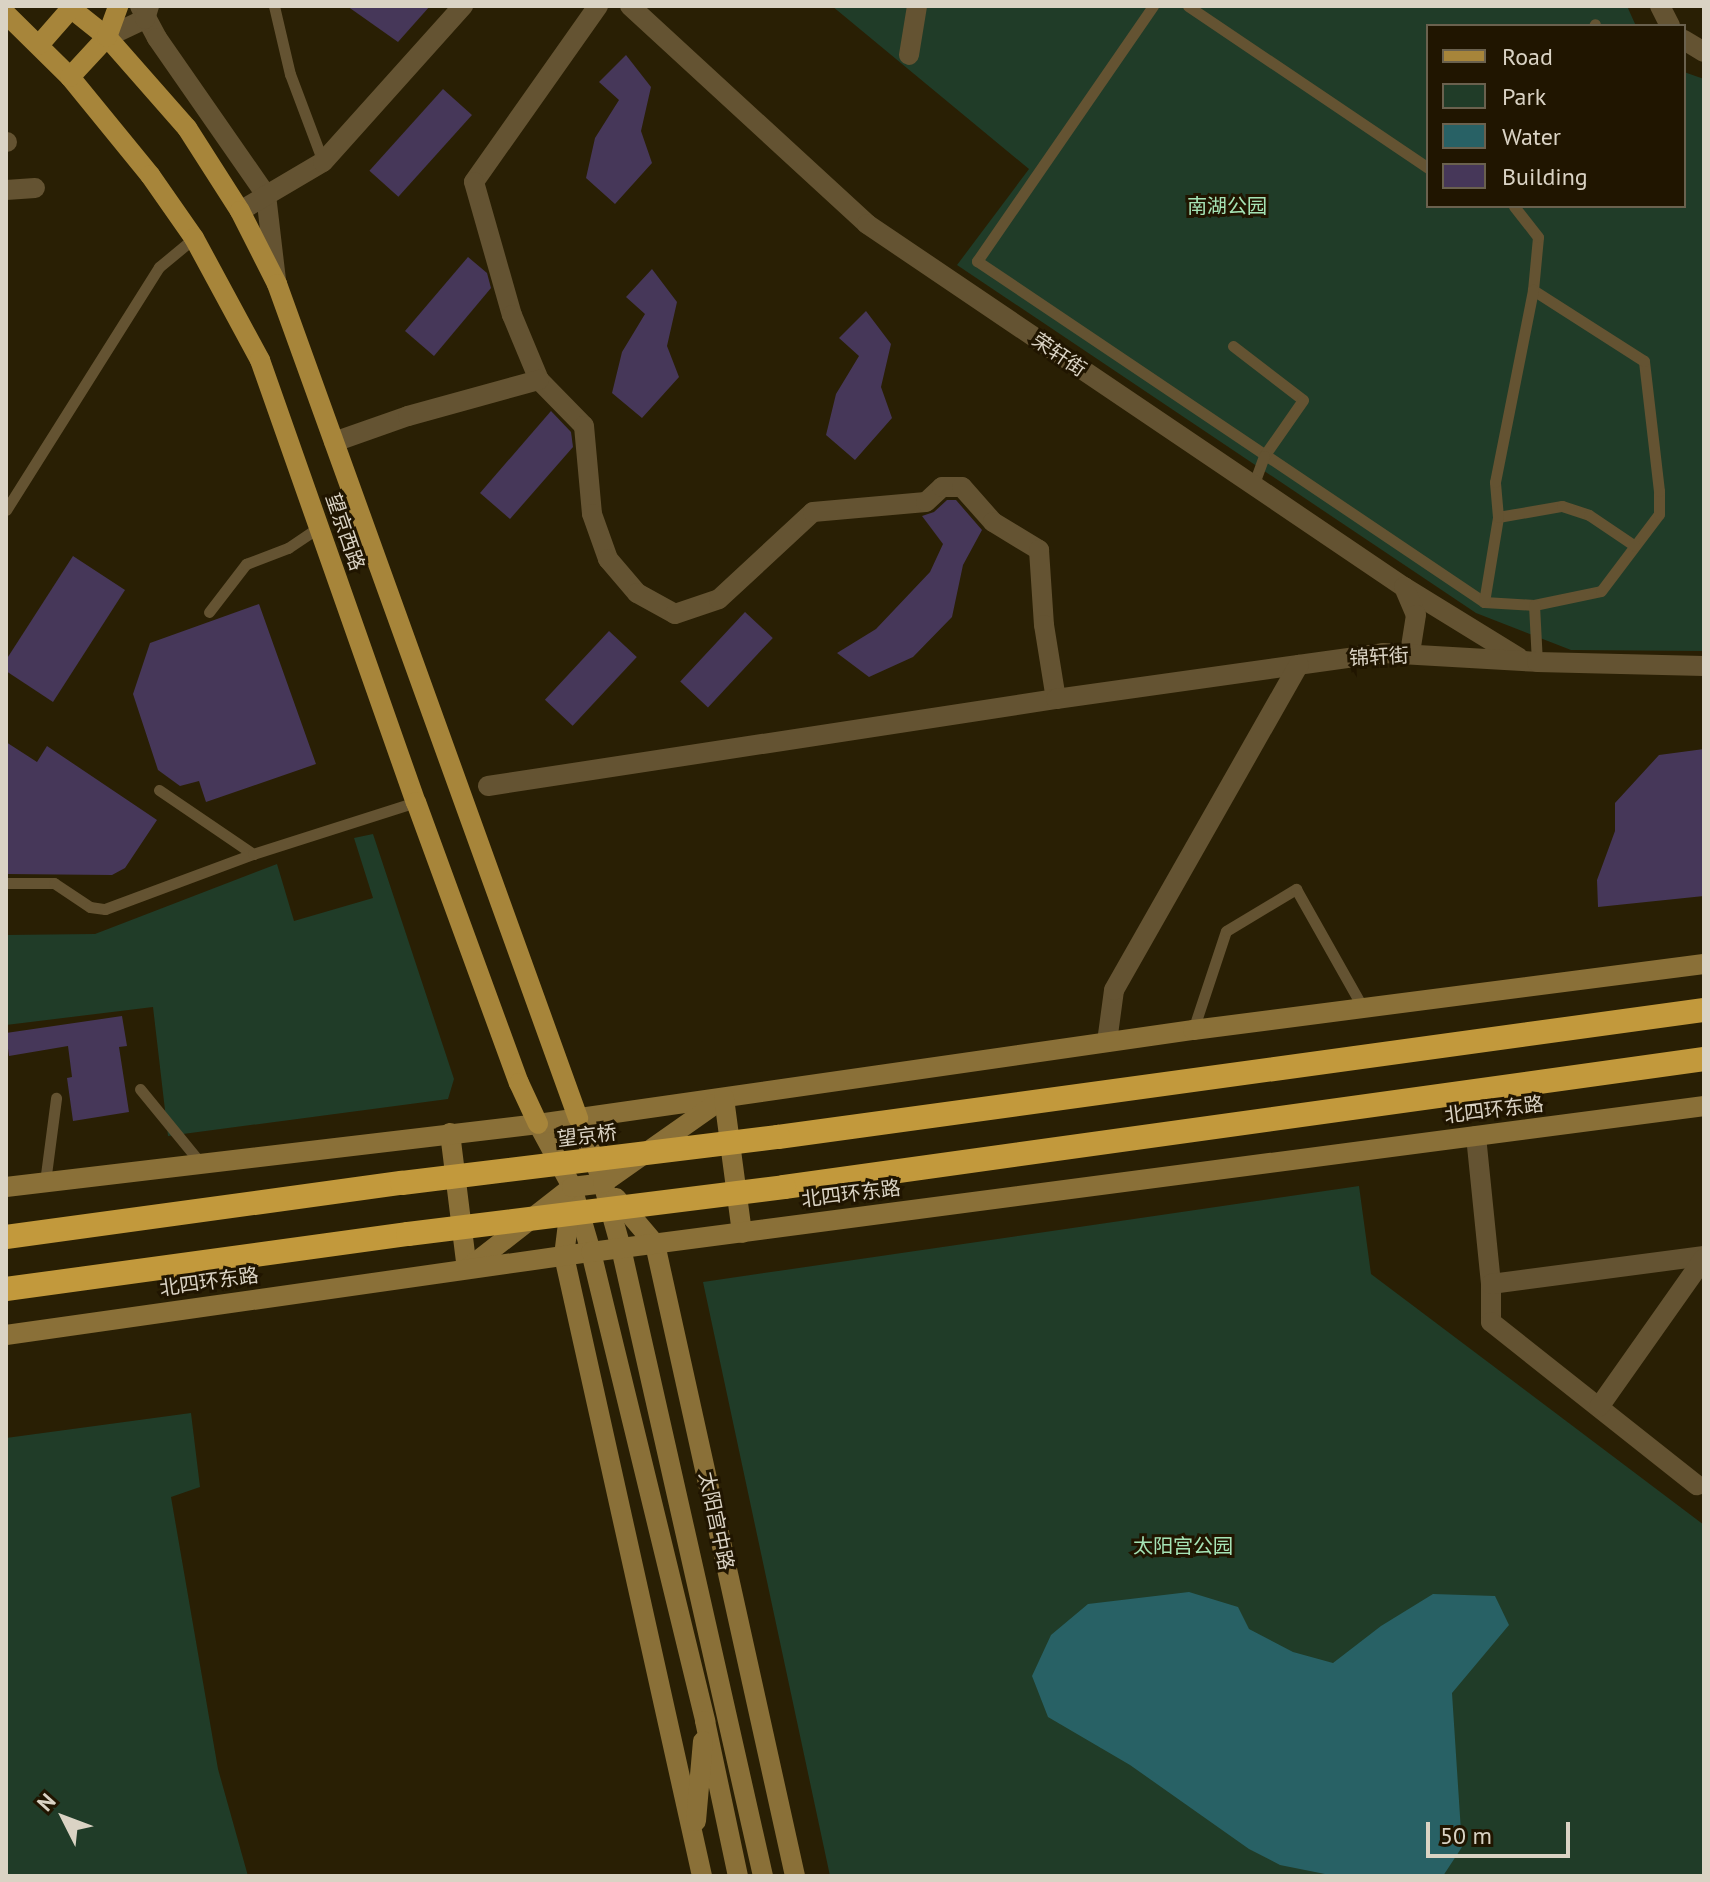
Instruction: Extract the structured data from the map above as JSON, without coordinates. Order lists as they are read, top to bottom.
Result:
{
  "streets": {
    "highway": ["北四环东路", "望京桥"],
    "main road": ["望京西路"],
    "street": ["荣轩街", "锦轩街", "太阳宫中路"]
  },
  "crossings": [
    ["荣轩街", "锦轩街"],
    ["北四环东路", "太阳宫中路"]
  ],
  "parks": ["南湖公园", "太阳宫公园"],
  "legend": [
    "Road",
    "Park",
    "Water",
    "Building"
  ],
  "scale_bar": "50 m",
  "north": "top left"
}
